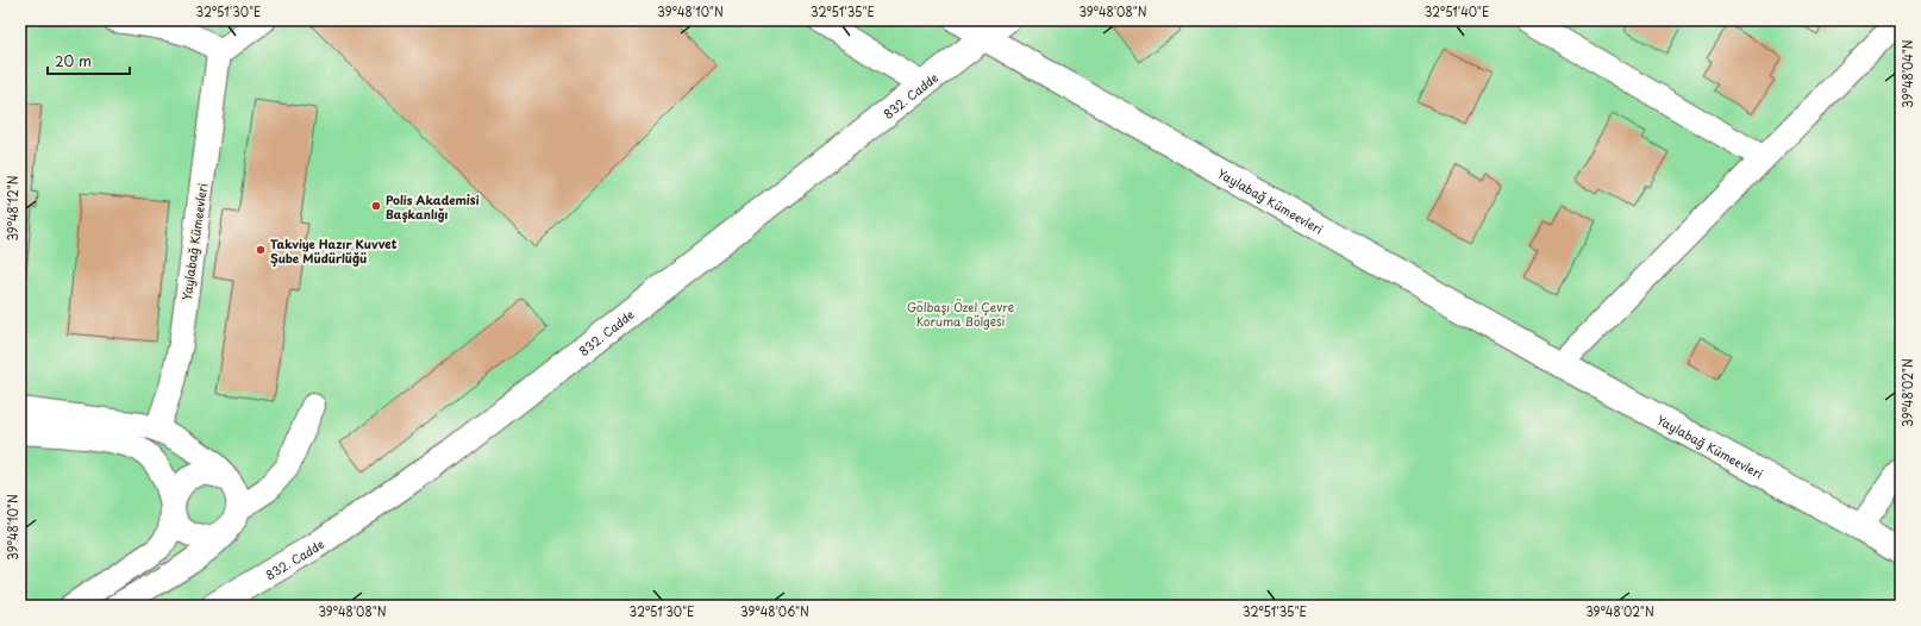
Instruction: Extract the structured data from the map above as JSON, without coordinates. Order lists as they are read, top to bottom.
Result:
{
  "streets": {
    "street": ["832. Cadde", "Yaylabağ Kümeevleri"]
  },
  "crossings": [
    ["832. Cadde", "Yaylabağ Kümeevleri"]
  ],
  "parks": ["Gölbaşı Özel Çevre Koruma Bölgesi"],
  "places": ["Polis Akademisi Başkanlığı", "Takviye Hazır Kuvvet Şube Müdürlüğü"],
  "scale_bar": "20 m",
  "coordinates": [
    "32°51'30\"E",
    "39°48'10\"N",
    "32°51'35\"E",
    "39°48'08\"N",
    "32°51'40\"E",
    "39°48'04\"N",
    "39°48'12\"N",
    "39°48'02\"N",
    "39°48'06\"N"
  ]
}
